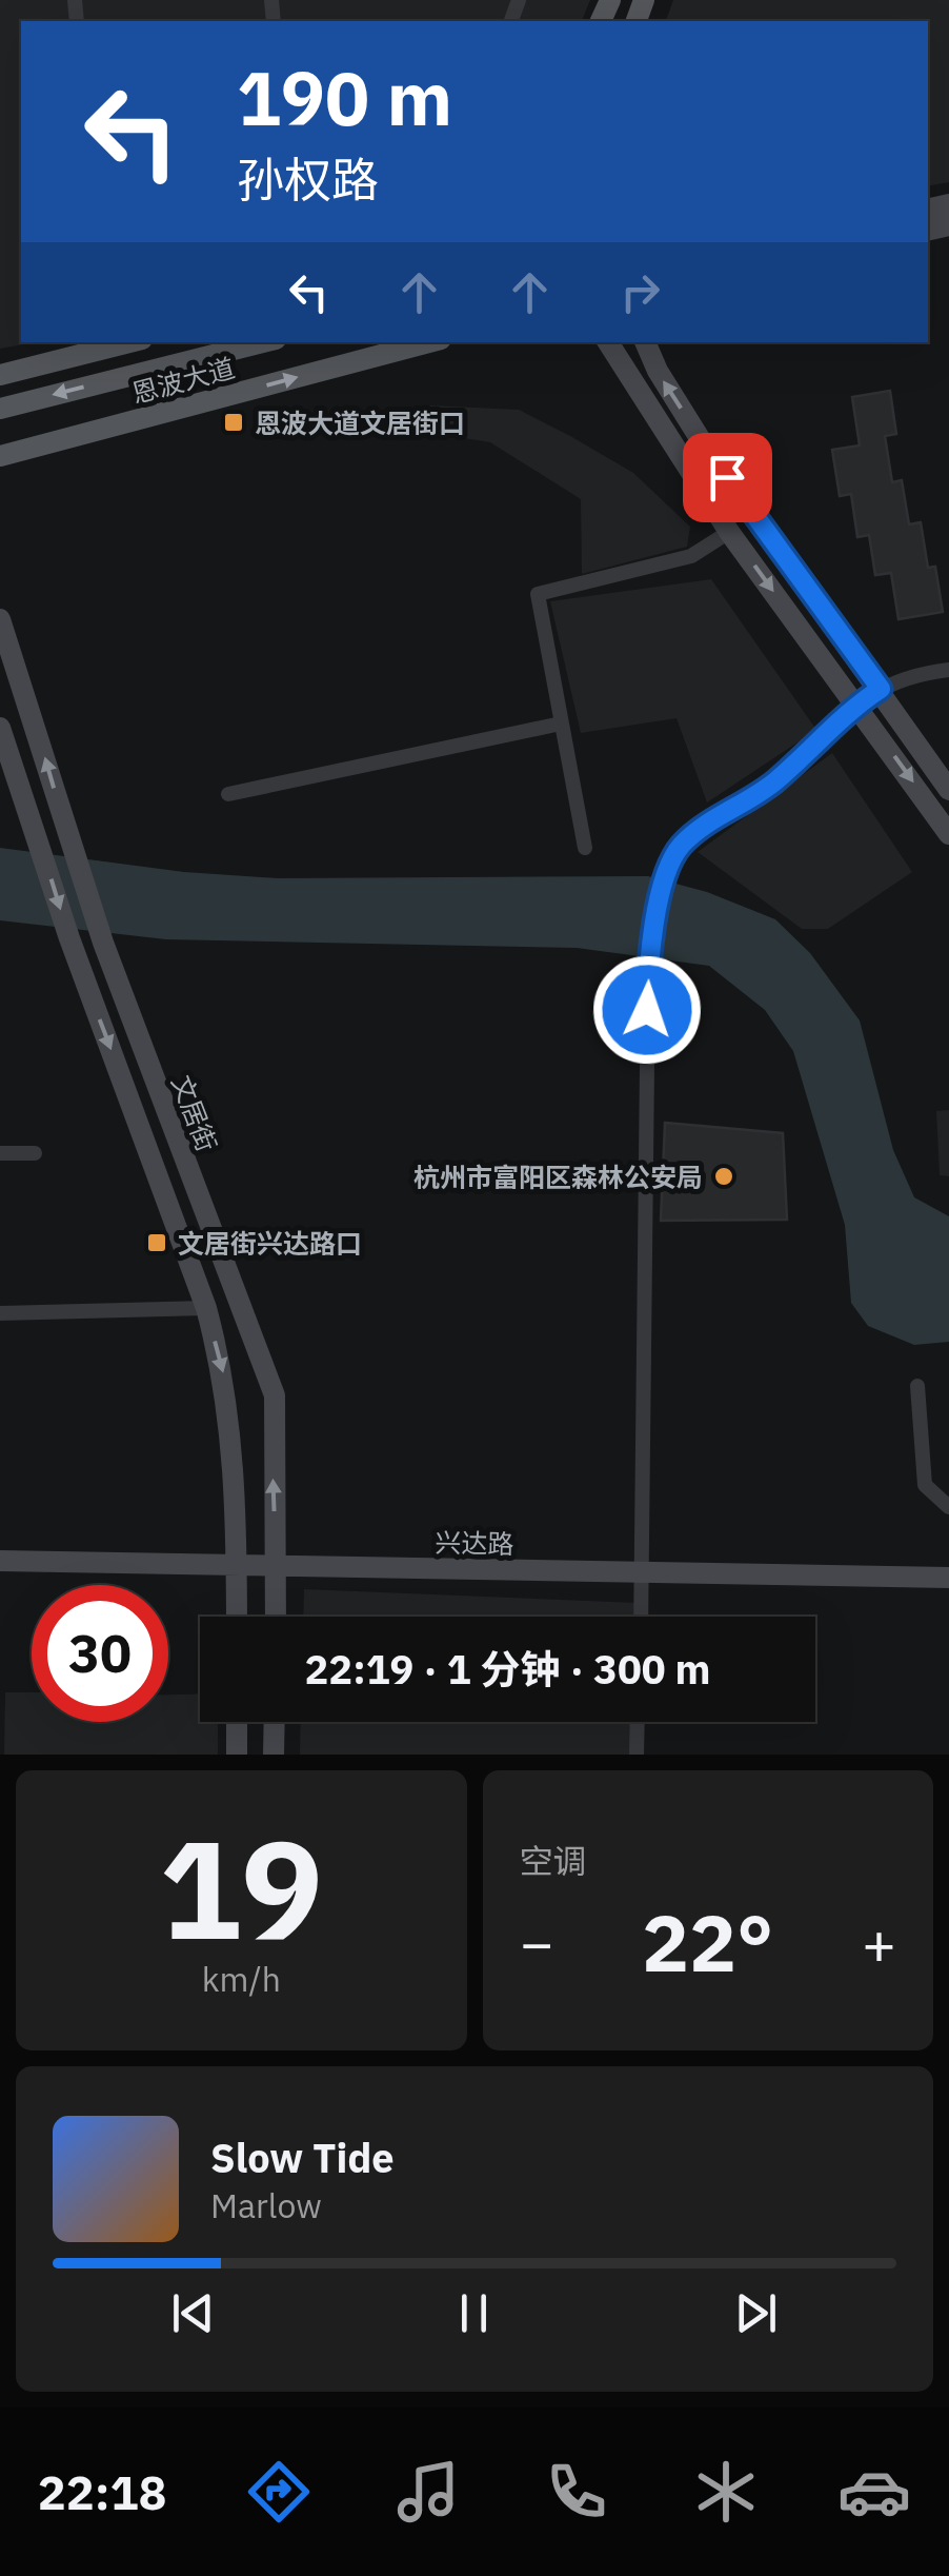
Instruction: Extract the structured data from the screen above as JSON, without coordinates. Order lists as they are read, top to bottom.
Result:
{
  "streets": {
    "main road": ["恩波大道", "文居街", "兴达路"]
  },
  "crossings": [
    ["文居街", "兴达路"]
  ],
  "places": {
    "transit": ["恩波大道文居街口", "文居街兴达路口"],
    "other": ["杭州市富阳区森林公安局"]
  },
  "page": {
    "turn": ["190 m", "孙权路"],
    "limit": "30",
    "trip": "22:19 · 1 分钟 · 300 m",
    "tile": [
      ["19", "km/h"],
      "空调"
    ],
    "heat": ["−", "22°", "+"],
    "song": ["Slow Tide", "Marlow"],
    "tabs": "22:18"
  }
}
